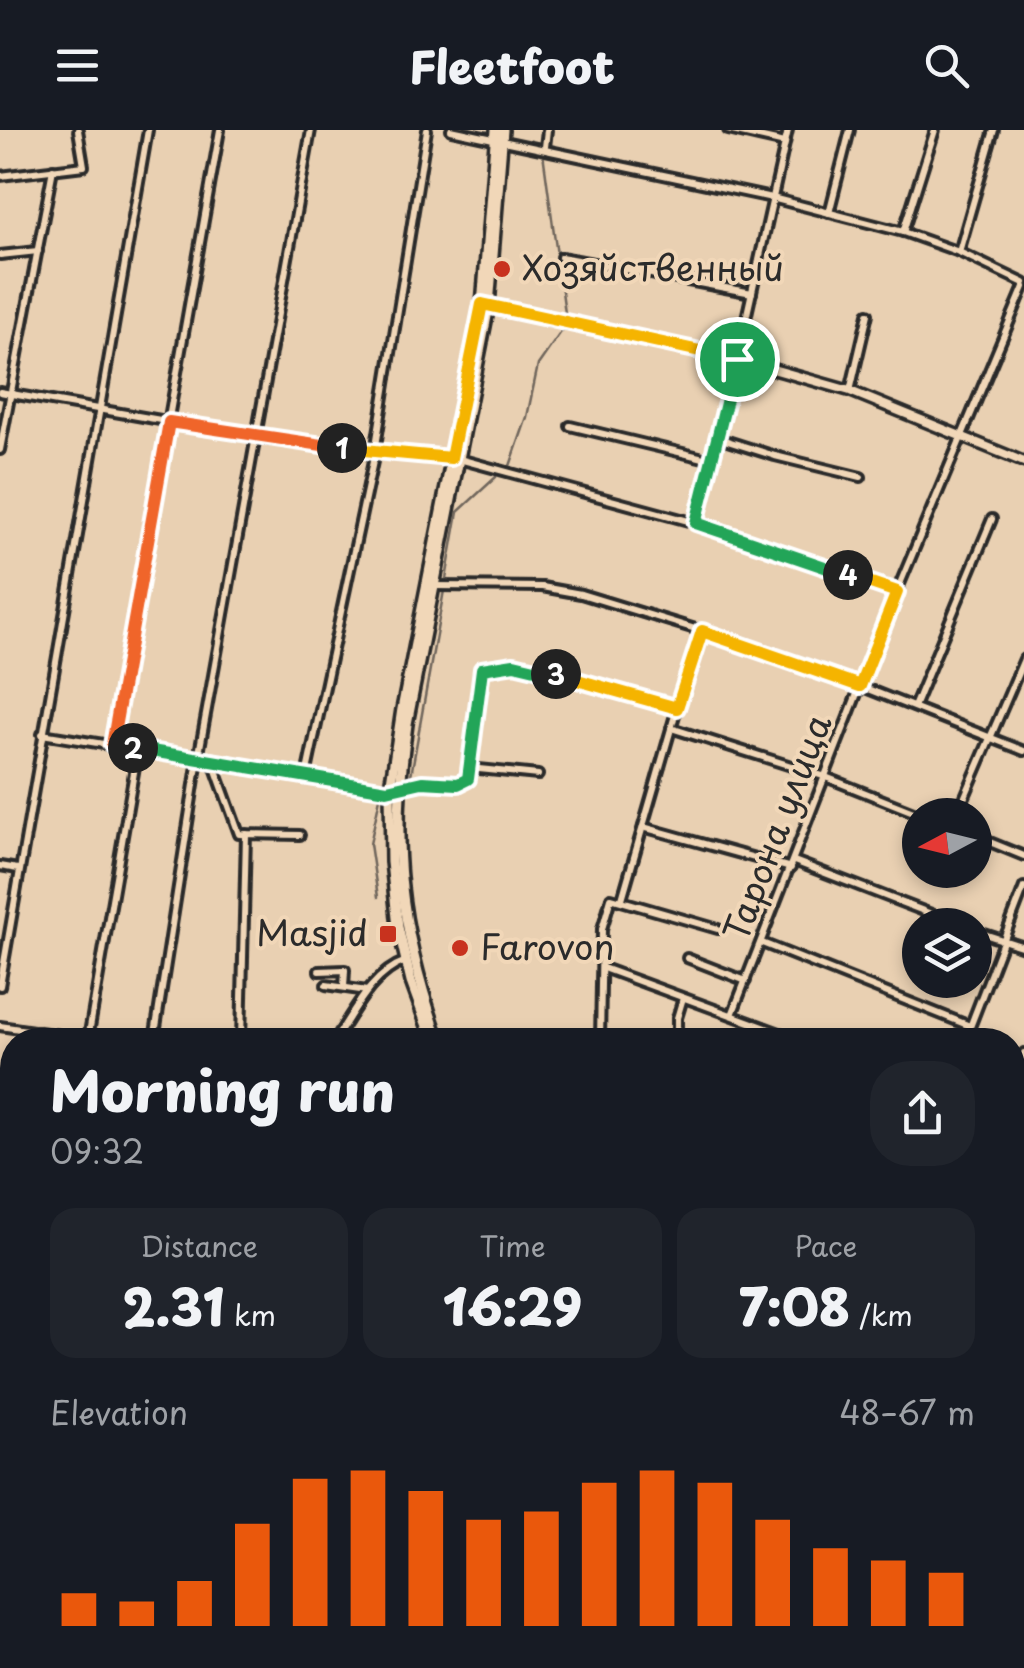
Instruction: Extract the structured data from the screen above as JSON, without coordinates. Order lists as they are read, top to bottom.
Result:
{
  "streets": {
    "street": ["Тарона улица"]
  },
  "places": {
    "other": ["Хозяйственный", "Farovon"],
    "transit": ["Masjid"]
  },
  "north": "left",
  "page": {
    "header": "Fleetfoot",
    "pins": [
      "1",
      "4",
      "3",
      "2"
    ],
    "heading": ["Morning run", "09:32"],
    "stats": [
      ["Distance", "2.31 km"],
      ["Time", "16:29"],
      ["Pace", "7:08 /km"]
    ],
    "chart": ["Elevation", "48–67 m"]
  }
}
